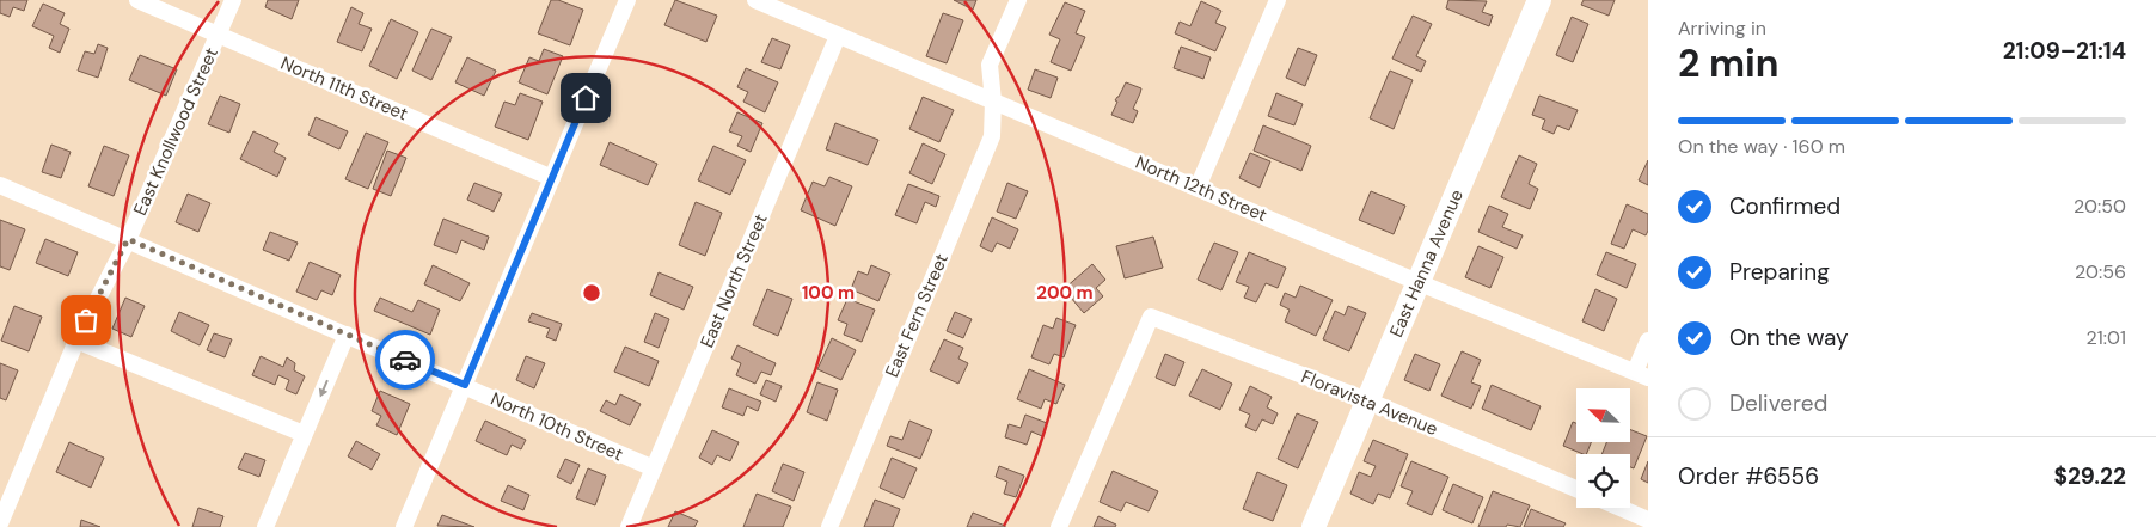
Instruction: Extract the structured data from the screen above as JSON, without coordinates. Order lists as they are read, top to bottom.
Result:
{
  "streets": {
    "street": [
      "North 11th Street",
      "East Knollwood Street",
      "North 12th Street",
      "East Hanna Avenue",
      "East North Street",
      "East Fern Street",
      "Floravista Avenue",
      "North 10th Street"
    ]
  },
  "crossings": [
    ["North 11th Street", "East Knollwood Street"],
    ["East Knollwood Street", "North 10th Street"],
    ["North 12th Street", "East Hanna Avenue"],
    ["North 12th Street", "East North Street"],
    ["North 12th Street", "East Fern Street"],
    ["East Hanna Avenue", "Floravista Avenue"],
    ["East North Street", "North 10th Street"]
  ],
  "north": "top left",
  "page": {
    "heading": ["2 min", "Arriving in", "21:09–21:14"],
    "panel": ["Order #6556", "$29.22"],
    "bar": "On the way · 160 m",
    "list": [
      ["Confirmed", "20:50"],
      ["Preparing", "20:56"],
      ["On the way", "21:01"],
      "Delivered"
    ]
  },
  "rings": ["100 m", "200 m"]
}
